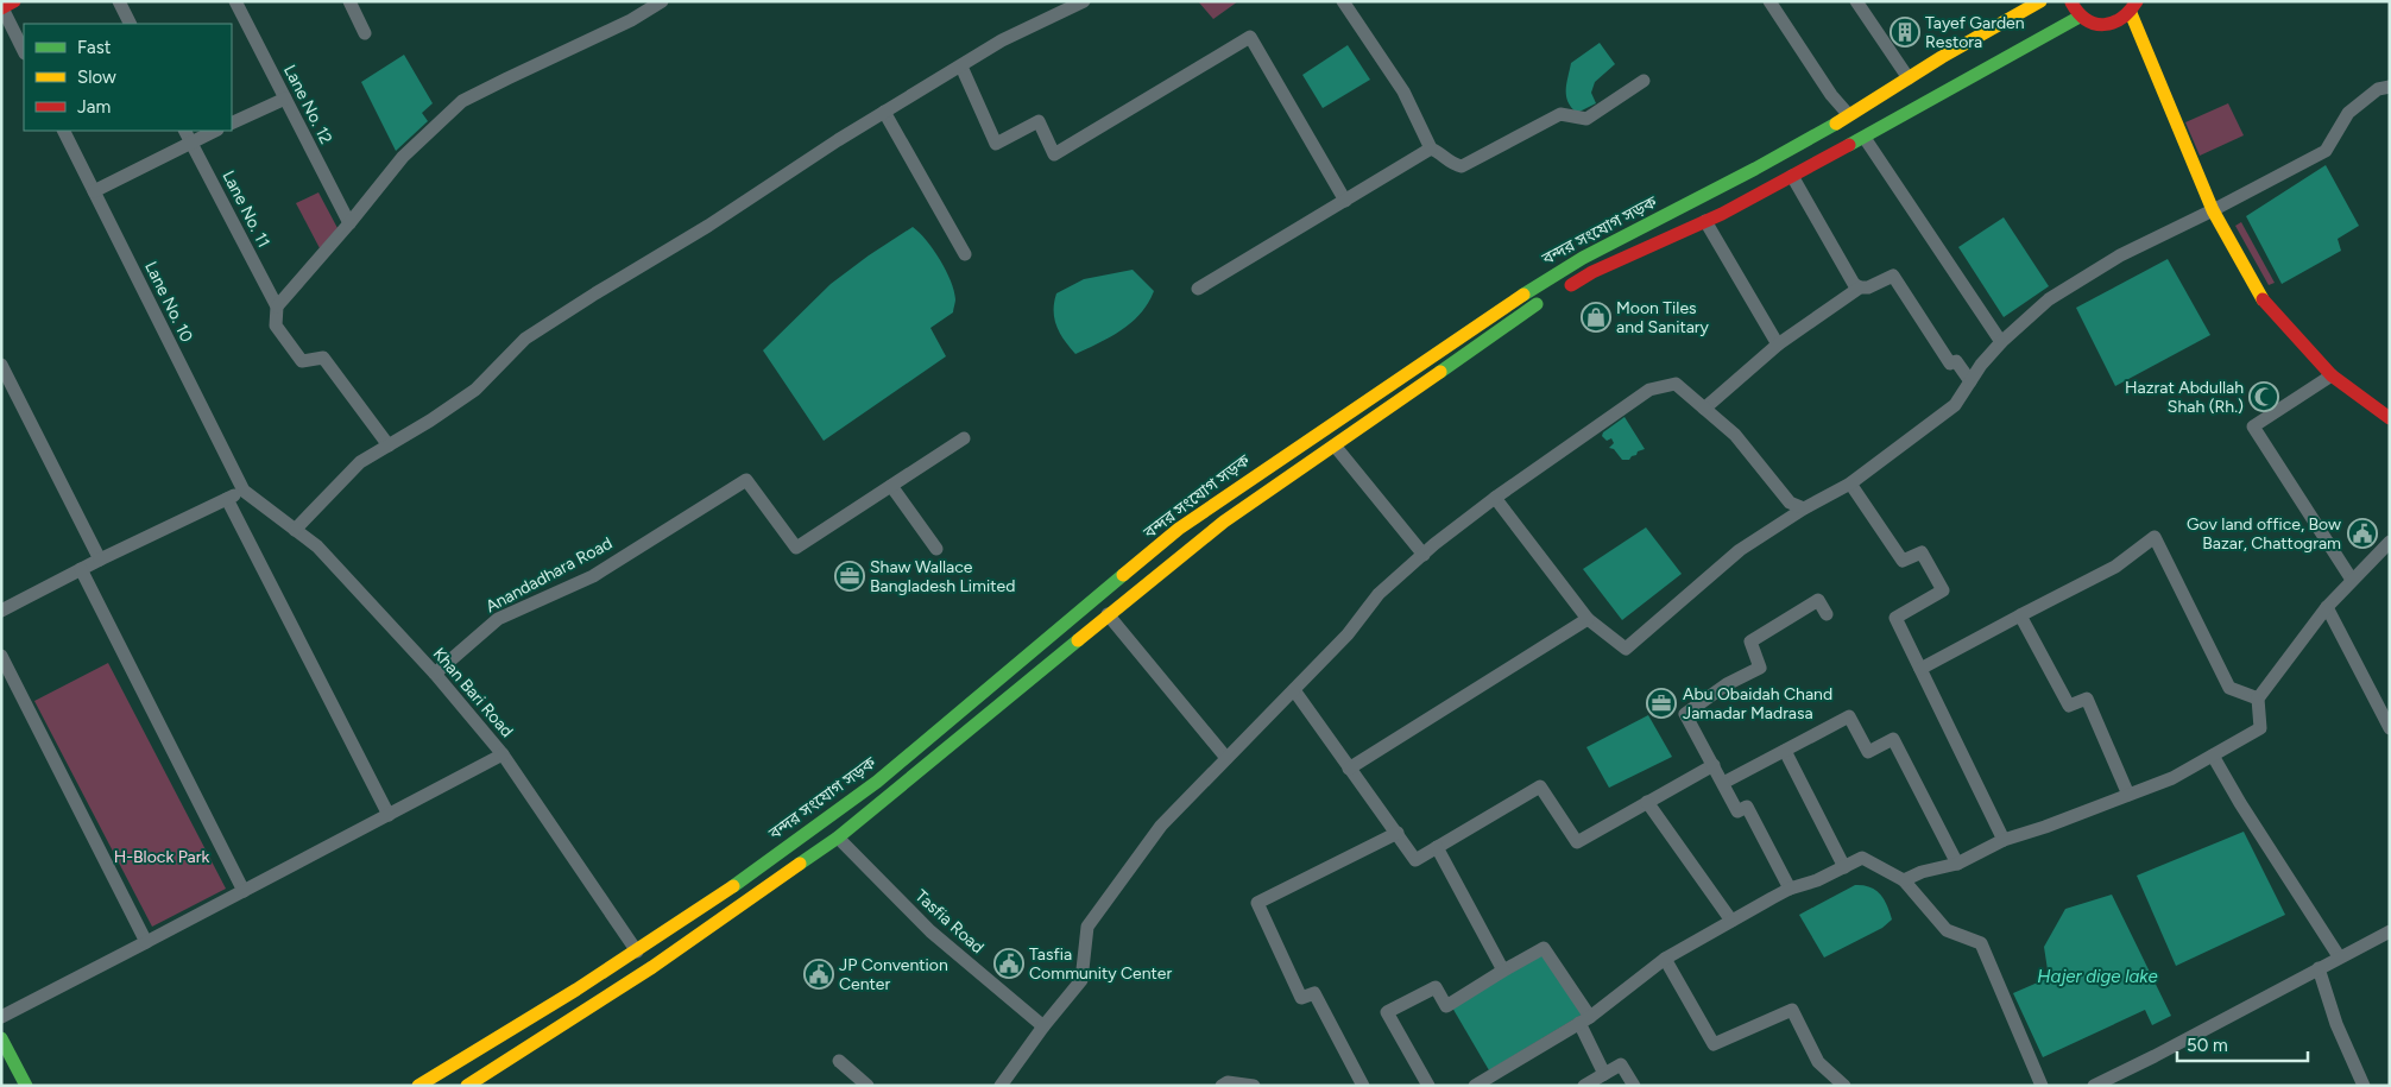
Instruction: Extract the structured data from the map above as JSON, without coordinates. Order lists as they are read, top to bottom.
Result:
{
  "streets": {
    "main road": ["বন্দর সংযোগ সড়ক"],
    "street": [
      "Lane No. 12",
      "Lane No. 11",
      "Lane No. 10",
      "Anandadhara Road",
      "Khan Bari Road",
      "Tasfia Road"
    ]
  },
  "crossings": [
    ["বন্দর সংযোগ সড়ক", "Khan Bari Road"],
    ["বন্দর সংযোগ সড়ক", "Tasfia Road"],
    ["Lane No. 10", "Khan Bari Road"],
    ["Anandadhara Road", "Khan Bari Road"]
  ],
  "water": ["Hajer dige lake"],
  "parks": ["H-Block Park"],
  "places": {
    "building": ["Tayef Garden Restora"],
    "shop": ["Moon Tiles and Sanitary"],
    "mosque": ["Hazrat Abdullah Shah (Rh.)"],
    "public building": ["Gov land office, Bow Bazar, Chattogram", "Tasfia Community Center", "JP Convention Center"],
    "office": ["Shaw Wallace Bangladesh Limited", "Abu Obaidah Chand Jamadar Madrasa"]
  },
  "legend": ["Fast", "Slow", "Jam"],
  "scale_bar": "50 m"
}
